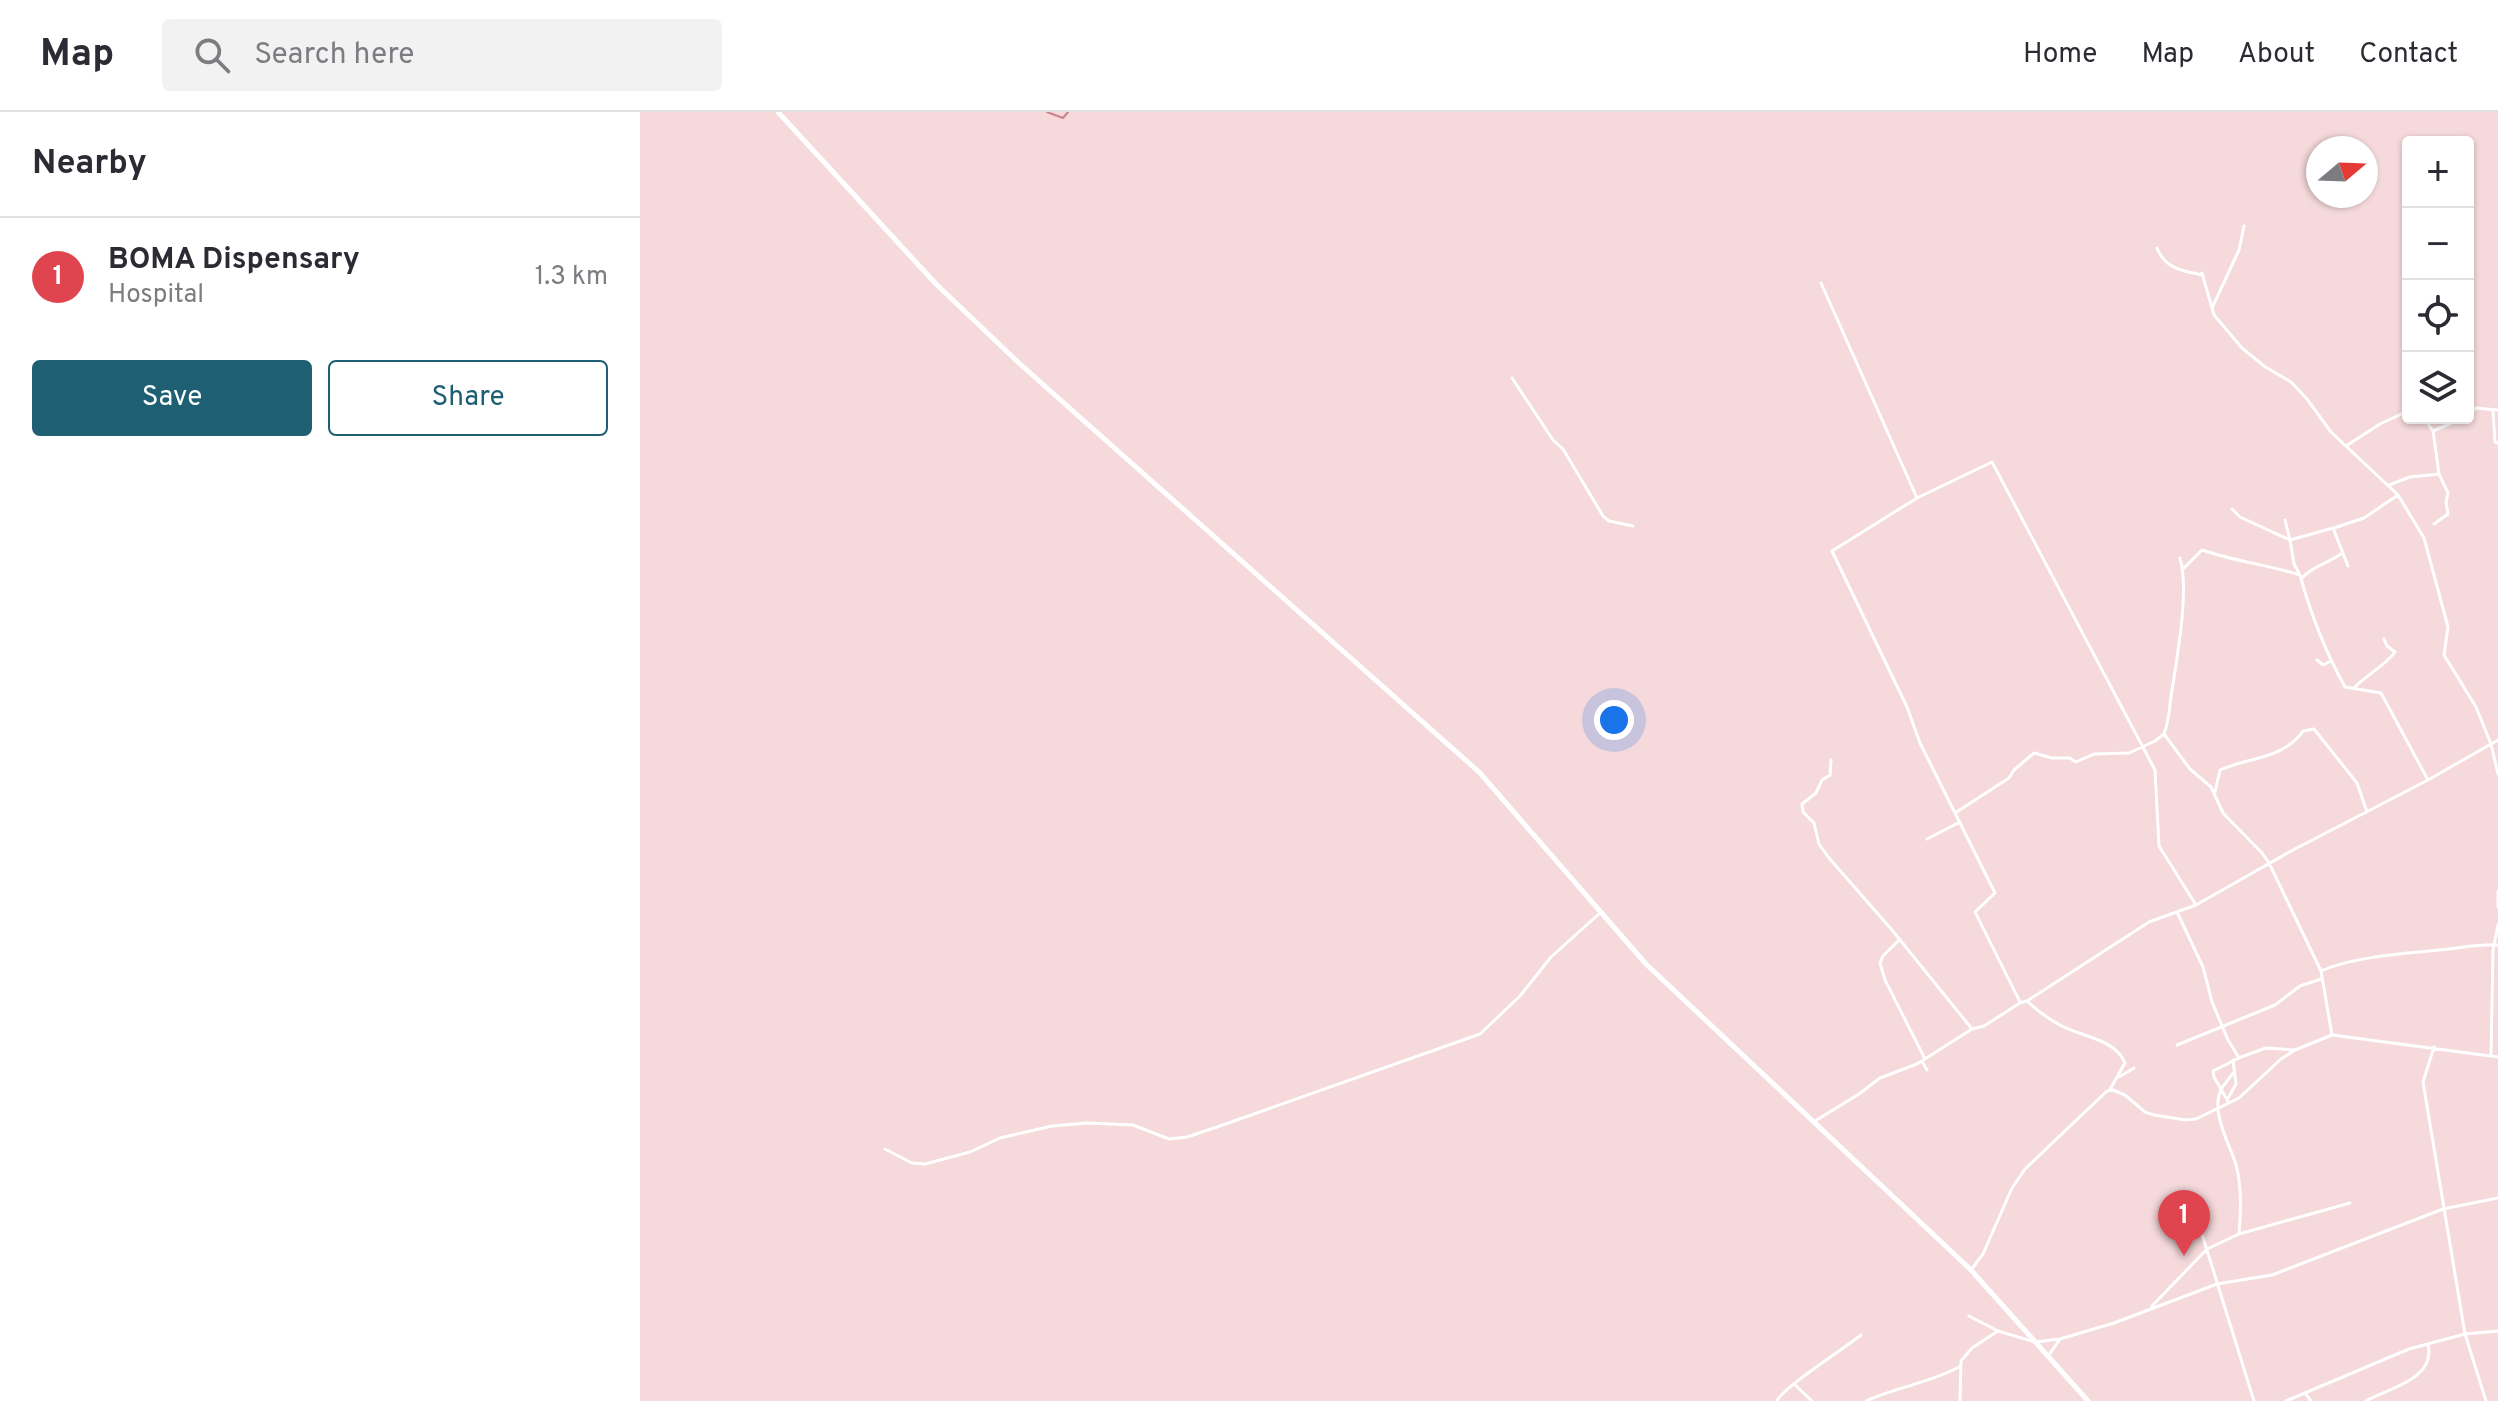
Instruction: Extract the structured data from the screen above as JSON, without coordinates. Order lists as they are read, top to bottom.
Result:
{
  "north": "right",
  "page": {
    "header": "Map",
    "search": "Search here",
    "nav": [
      "Home",
      "Map",
      "About",
      "Contact"
    ],
    "heading": "Nearby",
    "map_buttons": ["+", "−"],
    "list": [
      {
        "mark": "1",
        "name": "BOMA Dispensary",
        "note": "Hospital",
        "value": "1.3 km"
      }
    ],
    "buttons": ["Save", "Share"],
    "pins": "1"
  }
}
